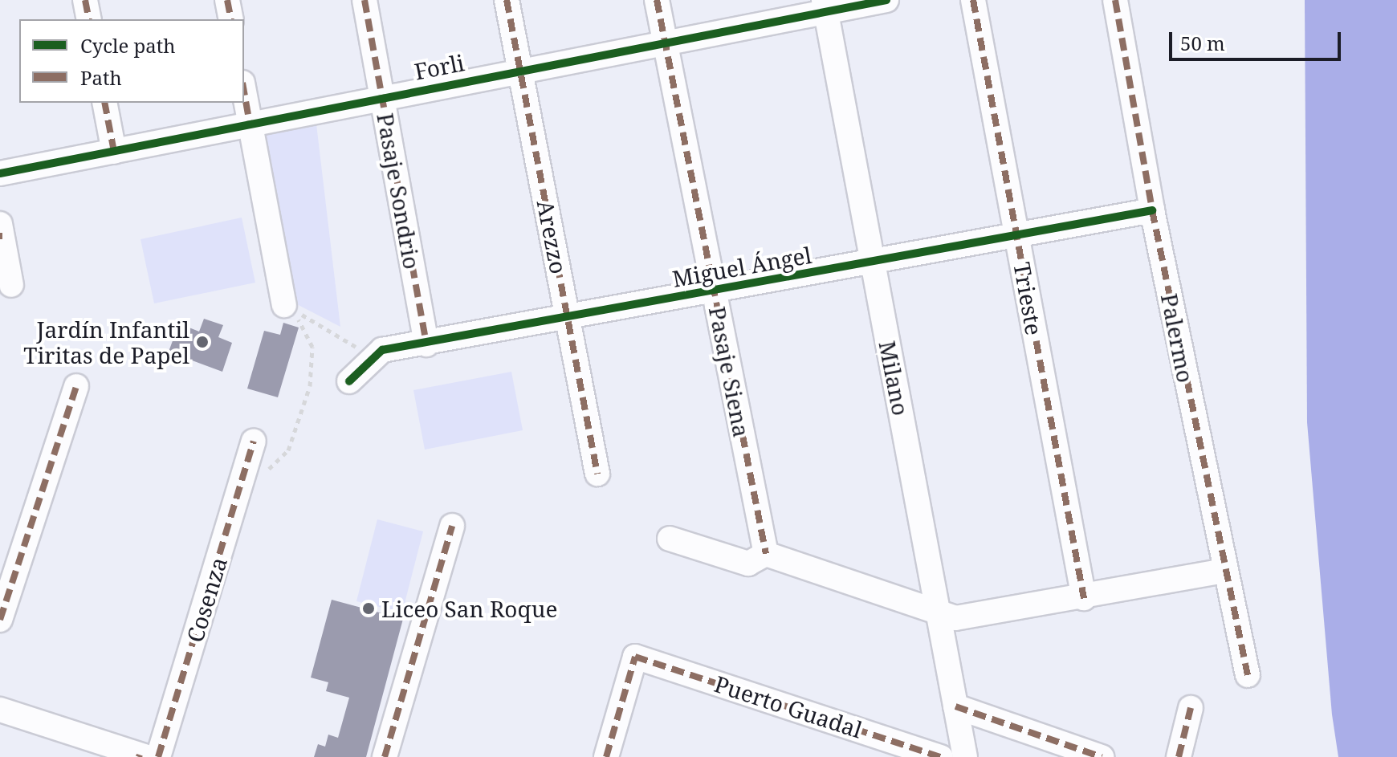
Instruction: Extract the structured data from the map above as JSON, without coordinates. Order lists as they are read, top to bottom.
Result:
{
  "streets": {
    "street": [
      "Forli",
      "Pasaje Sondrio",
      "Arezzo",
      "Miguel Ángel",
      "Trieste",
      "Palermo",
      "Pasaje Siena",
      "Milano",
      "Cosenza",
      "Puerto Guadal"
    ]
  },
  "crossings": [
    ["Forli", "Pasaje Sondrio"],
    ["Forli", "Arezzo"],
    ["Forli", "Pasaje Siena"],
    ["Forli", "Milano"],
    ["Pasaje Sondrio", "Miguel Ángel"],
    ["Arezzo", "Miguel Ángel"],
    ["Miguel Ángel", "Trieste"],
    ["Miguel Ángel", "Palermo"],
    ["Miguel Ángel", "Pasaje Siena"],
    ["Miguel Ángel", "Milano"]
  ],
  "places": ["Jardín Infantil Tiritas de Papel", "Liceo San Roque"],
  "legend": ["Cycle path", "Path"],
  "scale_bar": "50 m"
}
